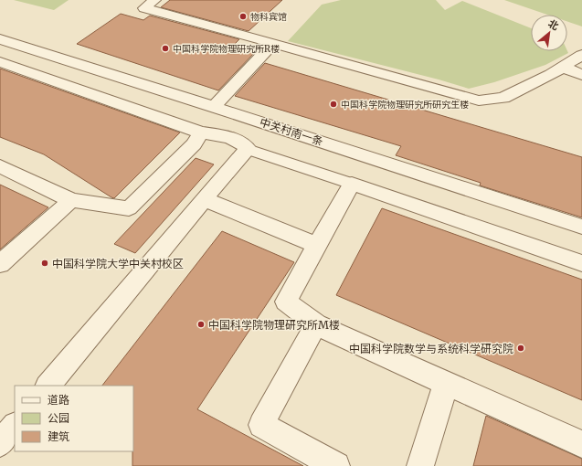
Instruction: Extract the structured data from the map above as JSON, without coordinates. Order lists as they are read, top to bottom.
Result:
{
  "streets": {
    "street": ["中关村南一条"]
  },
  "places": [
    "物科宾馆",
    "中国科学院物理研究所R楼",
    "中国科学院物理研究所研究生楼",
    "中国科学院大学中关村校区",
    "中国科学院物理研究所M楼",
    "中国科学院数学与系统科学研究院"
  ],
  "legend": ["道路", "公园", "建筑"],
  "north": "top right"
}
